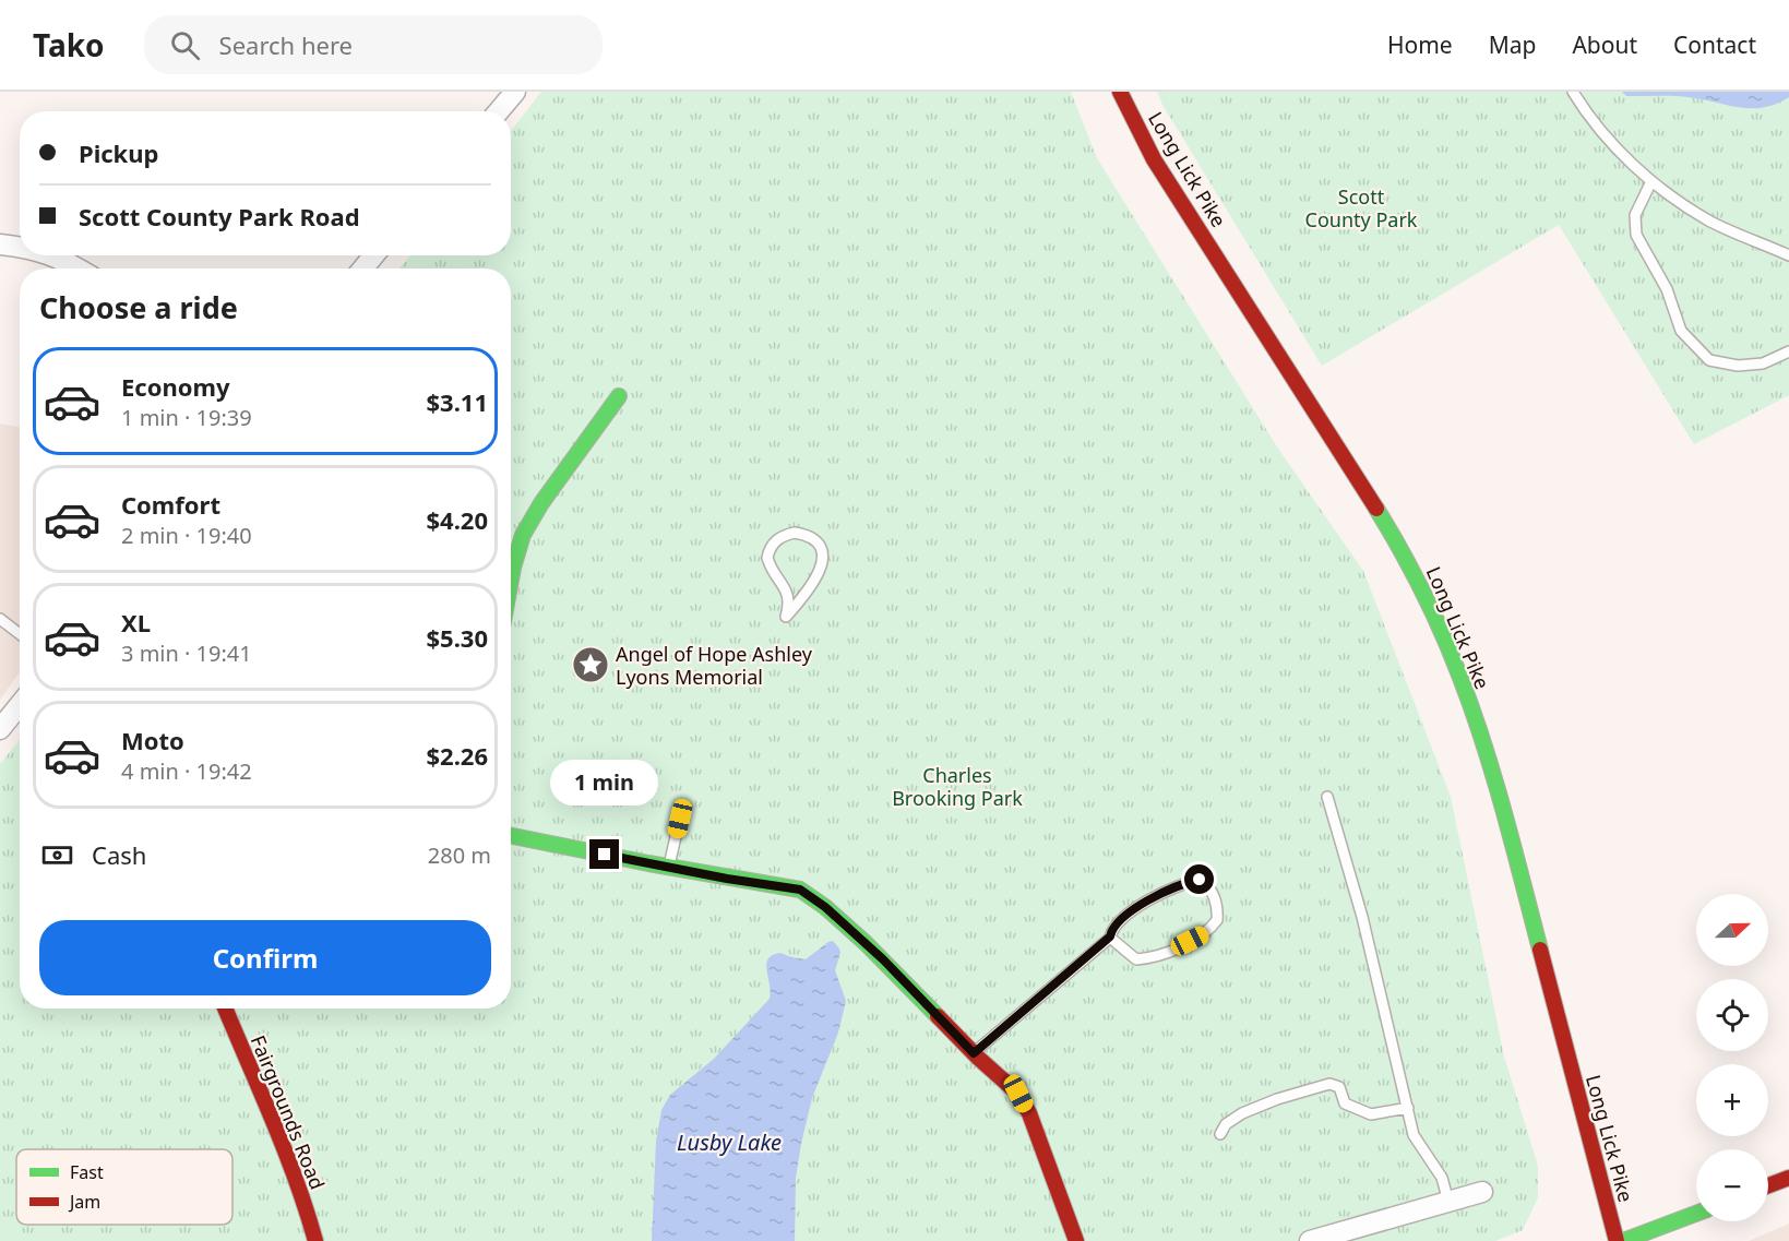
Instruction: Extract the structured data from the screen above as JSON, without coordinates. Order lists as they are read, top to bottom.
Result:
{
  "streets": {
    "main road": ["Long Lick Pike", "Fairgrounds Road"]
  },
  "water": ["Lusby Lake"],
  "parks": ["Scott County Park", "Charles Brooking Park"],
  "places": {
    "place": ["Angel of Hope Ashley Lyons Memorial"]
  },
  "legend": ["Fast", "Jam"],
  "north": "right",
  "page": {
    "header": "Tako",
    "search": "Search here",
    "nav": [
      "Home",
      "Map",
      "About",
      "Contact"
    ],
    "banner": ["Pickup", "Scott County Park Road"],
    "heading": "Choose a ride",
    "list": [
      {
        "name": "Economy",
        "note": "1 min · 19:39",
        "value": "$3.11"
      },
      {
        "name": "Comfort",
        "note": "2 min · 19:40",
        "value": "$4.20"
      },
      {
        "name": "XL",
        "note": "3 min · 19:41",
        "value": "$5.30"
      },
      {
        "name": "Moto",
        "note": "4 min · 19:42",
        "value": "$2.26"
      }
    ],
    "bubble": "1 min",
    "pay": ["Cash", "280 m"],
    "map_buttons": ["+", "−"],
    "buttons": "Confirm"
  }
}
